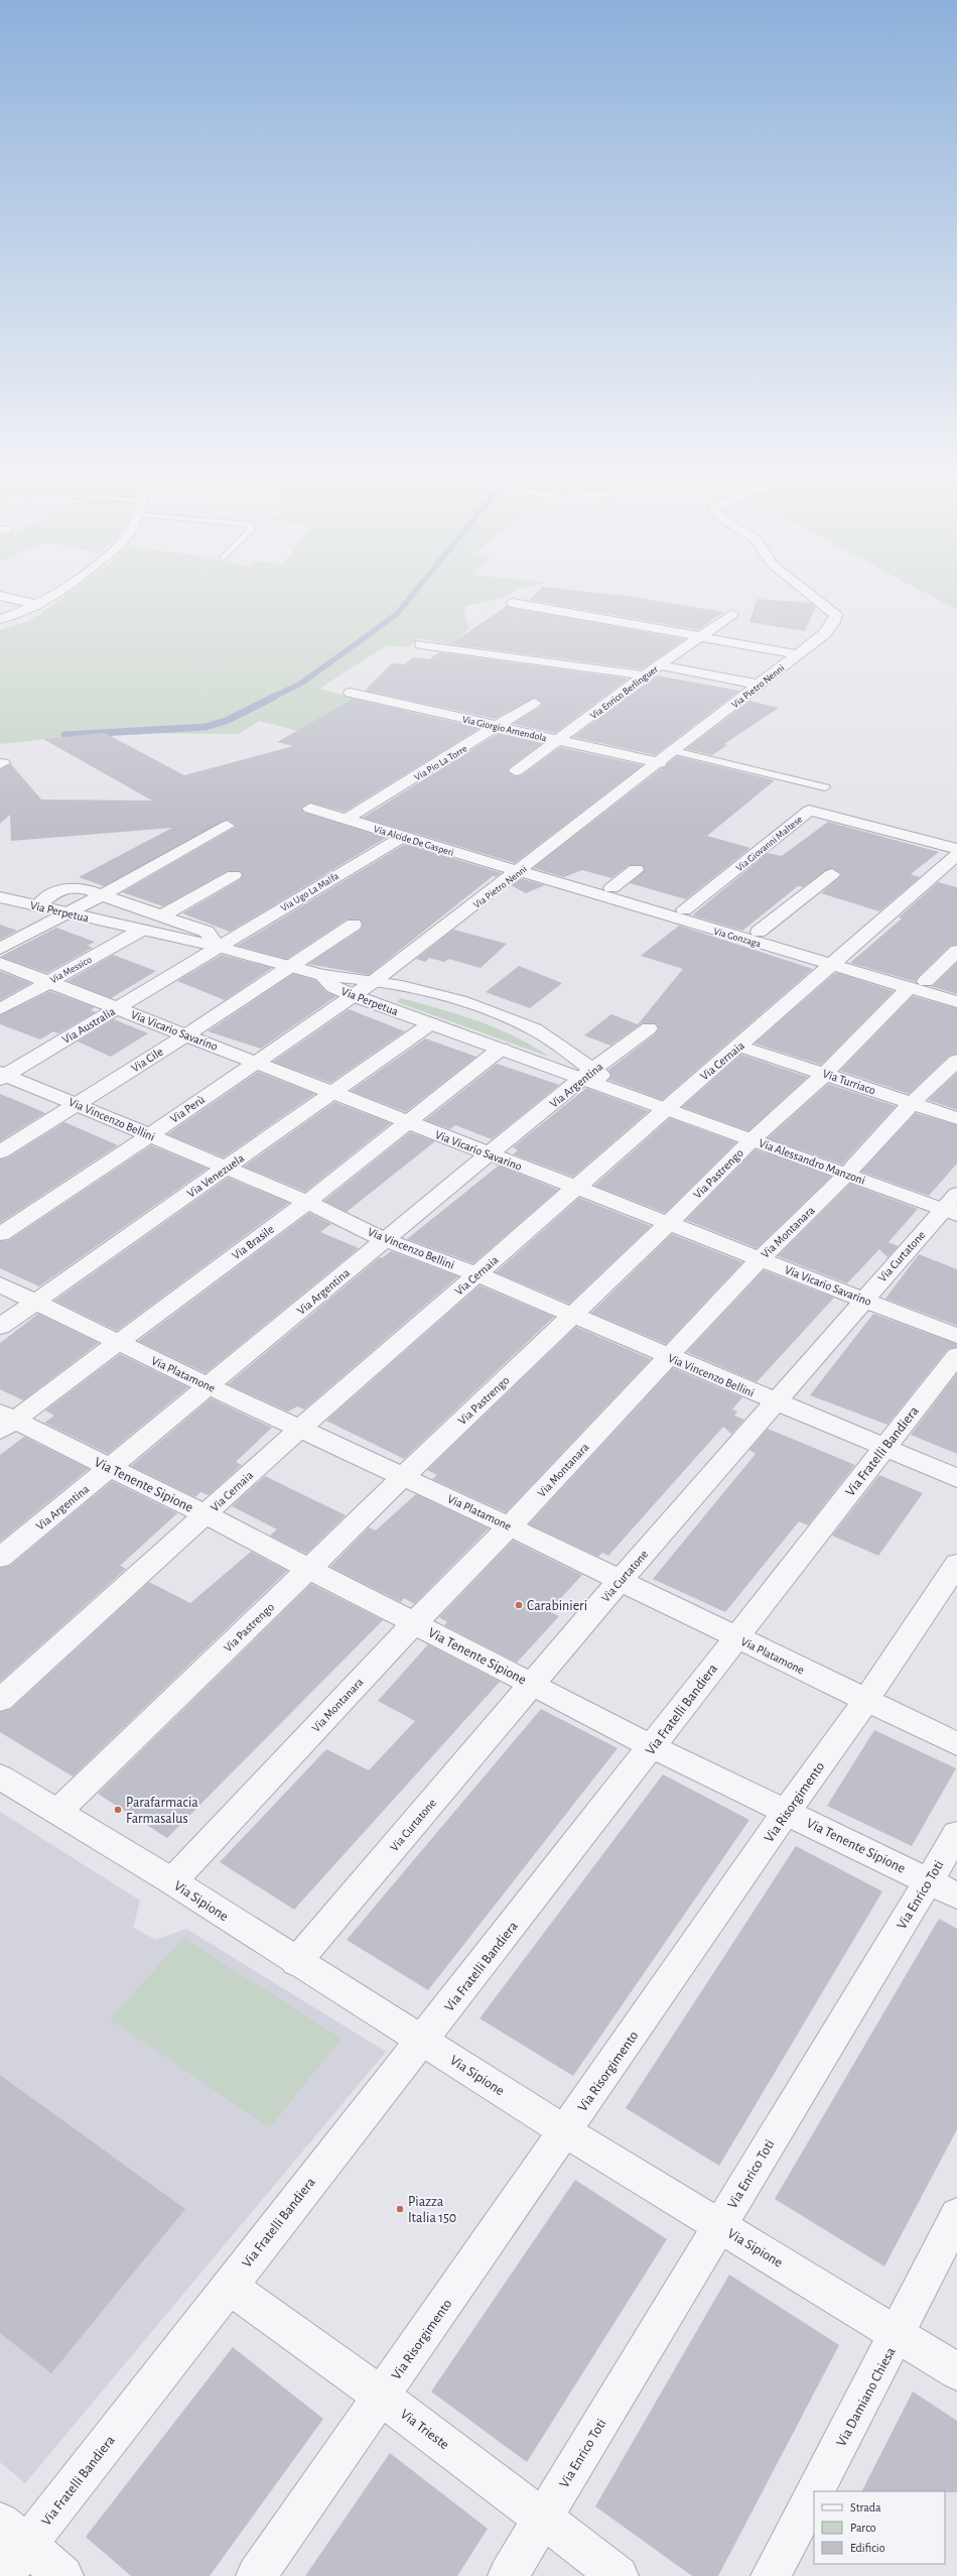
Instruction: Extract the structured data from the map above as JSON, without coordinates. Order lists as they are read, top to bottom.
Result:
{
  "streets": {
    "street": [
      "Via Pietro Nenni",
      "Via Enrico Berlinguer",
      "Via Giorgio Amendola",
      "Via Pio La Torre",
      "Via Alcide De Gasperi",
      "Via Giovanni Maltese",
      "Via Ugo La Malfa",
      "Via Perpetua",
      "Via Gonzaga",
      "Via Messico",
      "Via Australia",
      "Via Vicario Savarino",
      "Via Cile",
      "Via Cernaia",
      "Via Turriaco",
      "Via Argentina",
      "Via Perù",
      "Via Vincenzo Bellini",
      "Via Alessandro Manzoni",
      "Via Pastrengo",
      "Via Venezuela",
      "Via Montanara",
      "Via Brasile",
      "Via Curtatone",
      "Via Platamone",
      "Via Fratelli Bandiera",
      "Via Tenente Sipione",
      "Via Risorgimento",
      "Via Enrico Toti",
      "Via Sipione",
      "Via Damiano Chiesa",
      "Via Trieste"
    ]
  },
  "crossings": [
    ["Via Pietro Nenni", "Via Giorgio Amendola"],
    ["Via Pietro Nenni", "Via Alcide De Gasperi"],
    ["Via Pietro Nenni", "Via Gonzaga"],
    ["Via Pietro Nenni", "Via Perù"],
    ["Via Enrico Berlinguer", "Via Giorgio Amendola"],
    ["Via Giorgio Amendola", "Via Pio La Torre"],
    ["Via Pio La Torre", "Via Alcide De Gasperi"],
    ["Via Alcide De Gasperi", "Via Ugo La Malfa"],
    ["Via Alcide De Gasperi", "Via Gonzaga"],
    ["Via Giovanni Maltese", "Via Gonzaga"],
    ["Via Ugo La Malfa", "Via Perpetua"],
    ["Via Ugo La Malfa", "Via Australia"],
    ["Via Perpetua", "Via Messico"],
    ["Via Perpetua", "Via Australia"],
    ["Via Perpetua", "Via Cile"],
    ["Via Perpetua", "Via Cernaia"],
    ["Via Perpetua", "Via Argentina"],
    ["Via Perpetua", "Via Perù"],
    ["Via Perpetua", "Via Alessandro Manzoni"],
    ["Via Perpetua", "Via Venezuela"],
    ["Via Perpetua", "Via Brasile"],
    ["Via Gonzaga", "Via Cernaia"],
    ["Via Gonzaga", "Via Pastrengo"],
    ["Via Messico", "Via Vicario Savarino"],
    ["Via Australia", "Via Vicario Savarino"],
    ["Via Australia", "Via Vincenzo Bellini"],
    ["Via Vicario Savarino", "Via Cile"],
    ["Via Vicario Savarino", "Via Cernaia"],
    ["Via Vicario Savarino", "Via Argentina"],
    ["Via Vicario Savarino", "Via Perù"],
    ["Via Vicario Savarino", "Via Pastrengo"],
    ["Via Vicario Savarino", "Via Venezuela"],
    ["Via Vicario Savarino", "Via Montanara"],
    ["Via Vicario Savarino", "Via Brasile"],
    ["Via Vicario Savarino", "Via Curtatone"],
    ["Via Cile", "Via Vincenzo Bellini"],
    ["Via Cernaia", "Via Turriaco"],
    ["Via Cernaia", "Via Vincenzo Bellini"],
    ["Via Cernaia", "Via Alessandro Manzoni"],
    ["Via Cernaia", "Via Platamone"],
    ["Via Cernaia", "Via Tenente Sipione"],
    ["Via Turriaco", "Via Pastrengo"],
    ["Via Turriaco", "Via Montanara"],
    ["Via Argentina", "Via Vincenzo Bellini"],
    ["Via Argentina", "Via Platamone"],
    ["Via Argentina", "Via Tenente Sipione"],
    ["Via Perù", "Via Vincenzo Bellini"],
    ["Via Vincenzo Bellini", "Via Pastrengo"],
    ["Via Vincenzo Bellini", "Via Venezuela"],
    ["Via Vincenzo Bellini", "Via Montanara"],
    ["Via Vincenzo Bellini", "Via Brasile"],
    ["Via Vincenzo Bellini", "Via Curtatone"],
    ["Via Vincenzo Bellini", "Via Fratelli Bandiera"],
    ["Via Alessandro Manzoni", "Via Pastrengo"],
    ["Via Alessandro Manzoni", "Via Montanara"],
    ["Via Alessandro Manzoni", "Via Curtatone"],
    ["Via Pastrengo", "Via Platamone"],
    ["Via Pastrengo", "Via Tenente Sipione"],
    ["Via Pastrengo", "Via Sipione"],
    ["Via Venezuela", "Via Platamone"],
    ["Via Montanara", "Via Platamone"],
    ["Via Montanara", "Via Tenente Sipione"],
    ["Via Montanara", "Via Sipione"],
    ["Via Brasile", "Via Platamone"],
    ["Via Brasile", "Via Tenente Sipione"],
    ["Via Curtatone", "Via Platamone"],
    ["Via Curtatone", "Via Tenente Sipione"],
    ["Via Curtatone", "Via Sipione"],
    ["Via Platamone", "Via Fratelli Bandiera"],
    ["Via Platamone", "Via Risorgimento"],
    ["Via Fratelli Bandiera", "Via Tenente Sipione"],
    ["Via Fratelli Bandiera", "Via Sipione"],
    ["Via Fratelli Bandiera", "Via Trieste"],
    ["Via Tenente Sipione", "Via Risorgimento"],
    ["Via Tenente Sipione", "Via Enrico Toti"],
    ["Via Risorgimento", "Via Sipione"],
    ["Via Risorgimento", "Via Trieste"],
    ["Via Enrico Toti", "Via Sipione"],
    ["Via Enrico Toti", "Via Trieste"],
    ["Via Sipione", "Via Damiano Chiesa"]
  ],
  "places": ["Carabinieri", "Parafarmacia Farmasalus", "Piazza Italia 150"],
  "legend": ["Strada", "Parco", "Edificio"]
}
